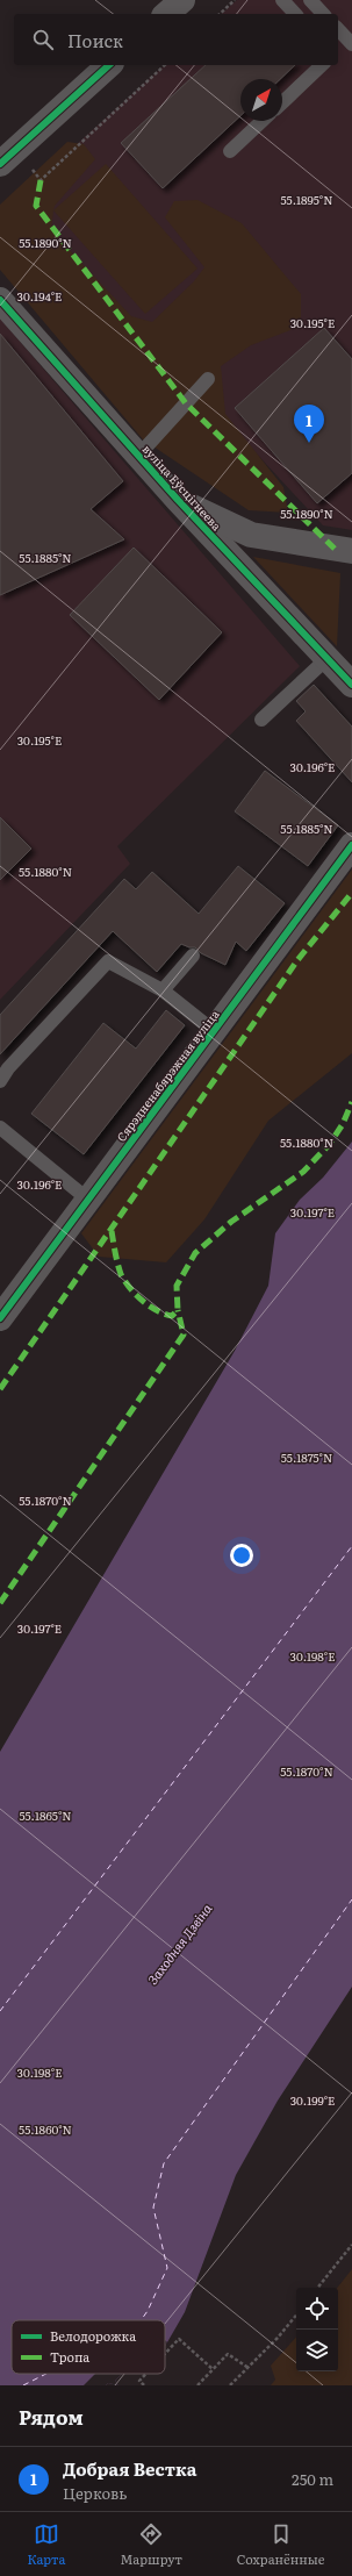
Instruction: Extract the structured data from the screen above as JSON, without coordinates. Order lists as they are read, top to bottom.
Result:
{
  "streets": {
    "street": ["вуліца Еўсцігнеева", "Сярэдненабярэжная вуліца"]
  },
  "water": ["Заходняя Дзвіна"],
  "legend": ["Велодорожка", "Тропа"],
  "north": "top right",
  "page": {
    "search": "Поиск",
    "pins": "1",
    "heading": "Рядом",
    "list": [
      {
        "mark": "1",
        "name": "Добрая Вестка",
        "note": "Церковь",
        "value": "250 m"
      }
    ],
    "nav": ["Карта", "Маршрут", "Сохранённые"]
  },
  "coordinates": [
    "55.1895°N",
    "55.1890°N",
    "30.194°E",
    "30.195°E",
    "55.1885°N",
    "30.196°E",
    "55.1880°N",
    "30.197°E",
    "55.1875°N",
    "55.1870°N",
    "30.198°E",
    "55.1865°N",
    "30.199°E",
    "55.1860°N"
  ]
}
